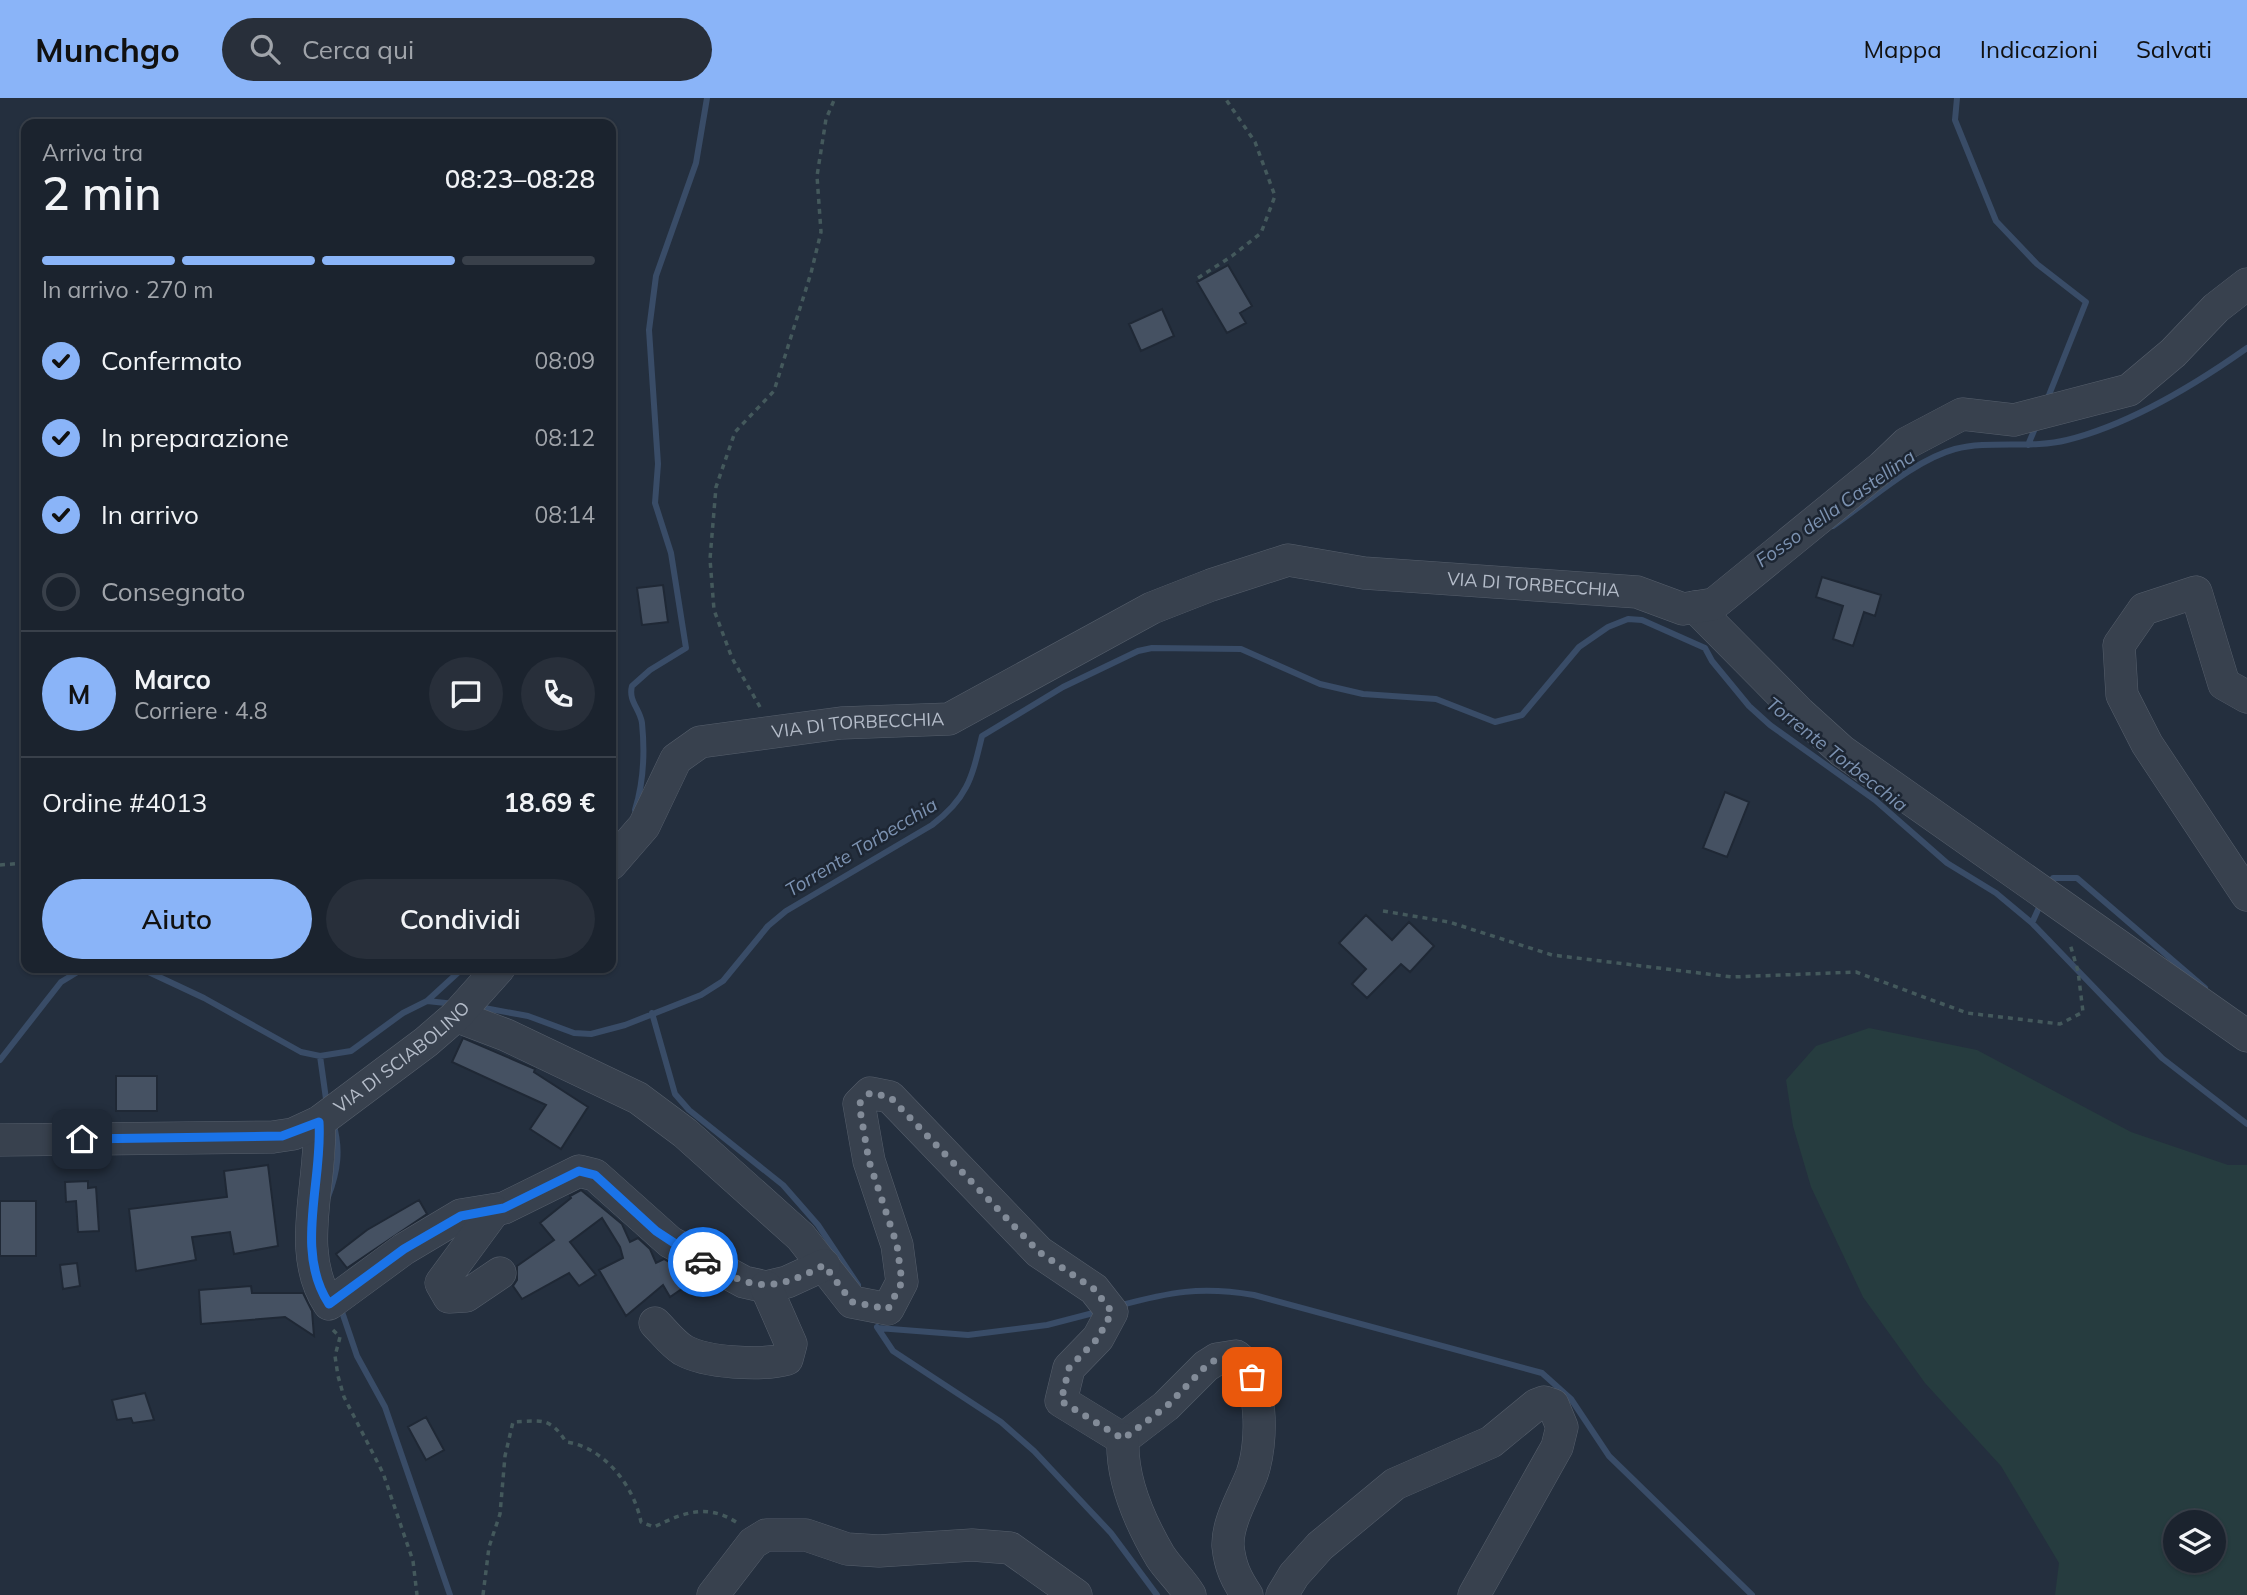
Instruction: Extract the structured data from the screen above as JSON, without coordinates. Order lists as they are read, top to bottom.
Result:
{
  "streets": {
    "street": ["VIA DI TORBECCHIA", "VIA DI SCIABOLINO"]
  },
  "water": ["Fosso della Castellina", "Torrente Torbecchia"],
  "page": {
    "header": "Munchgo",
    "search": "Cerca qui",
    "nav": ["Mappa", "Indicazioni", "Salvati"],
    "heading": ["2 min", "Arriva tra", "08:23–08:28"],
    "panel": [
      "Marco",
      "Corriere · 4.8",
      "Ordine #4013",
      "18.69 €"
    ],
    "bar": "In arrivo · 270 m",
    "list": [
      ["Confermato", "08:09"],
      ["In preparazione", "08:12"],
      ["In arrivo", "08:14"],
      "Consegnato"
    ],
    "round": "M",
    "buttons": ["Aiuto", "Condividi"]
  }
}
